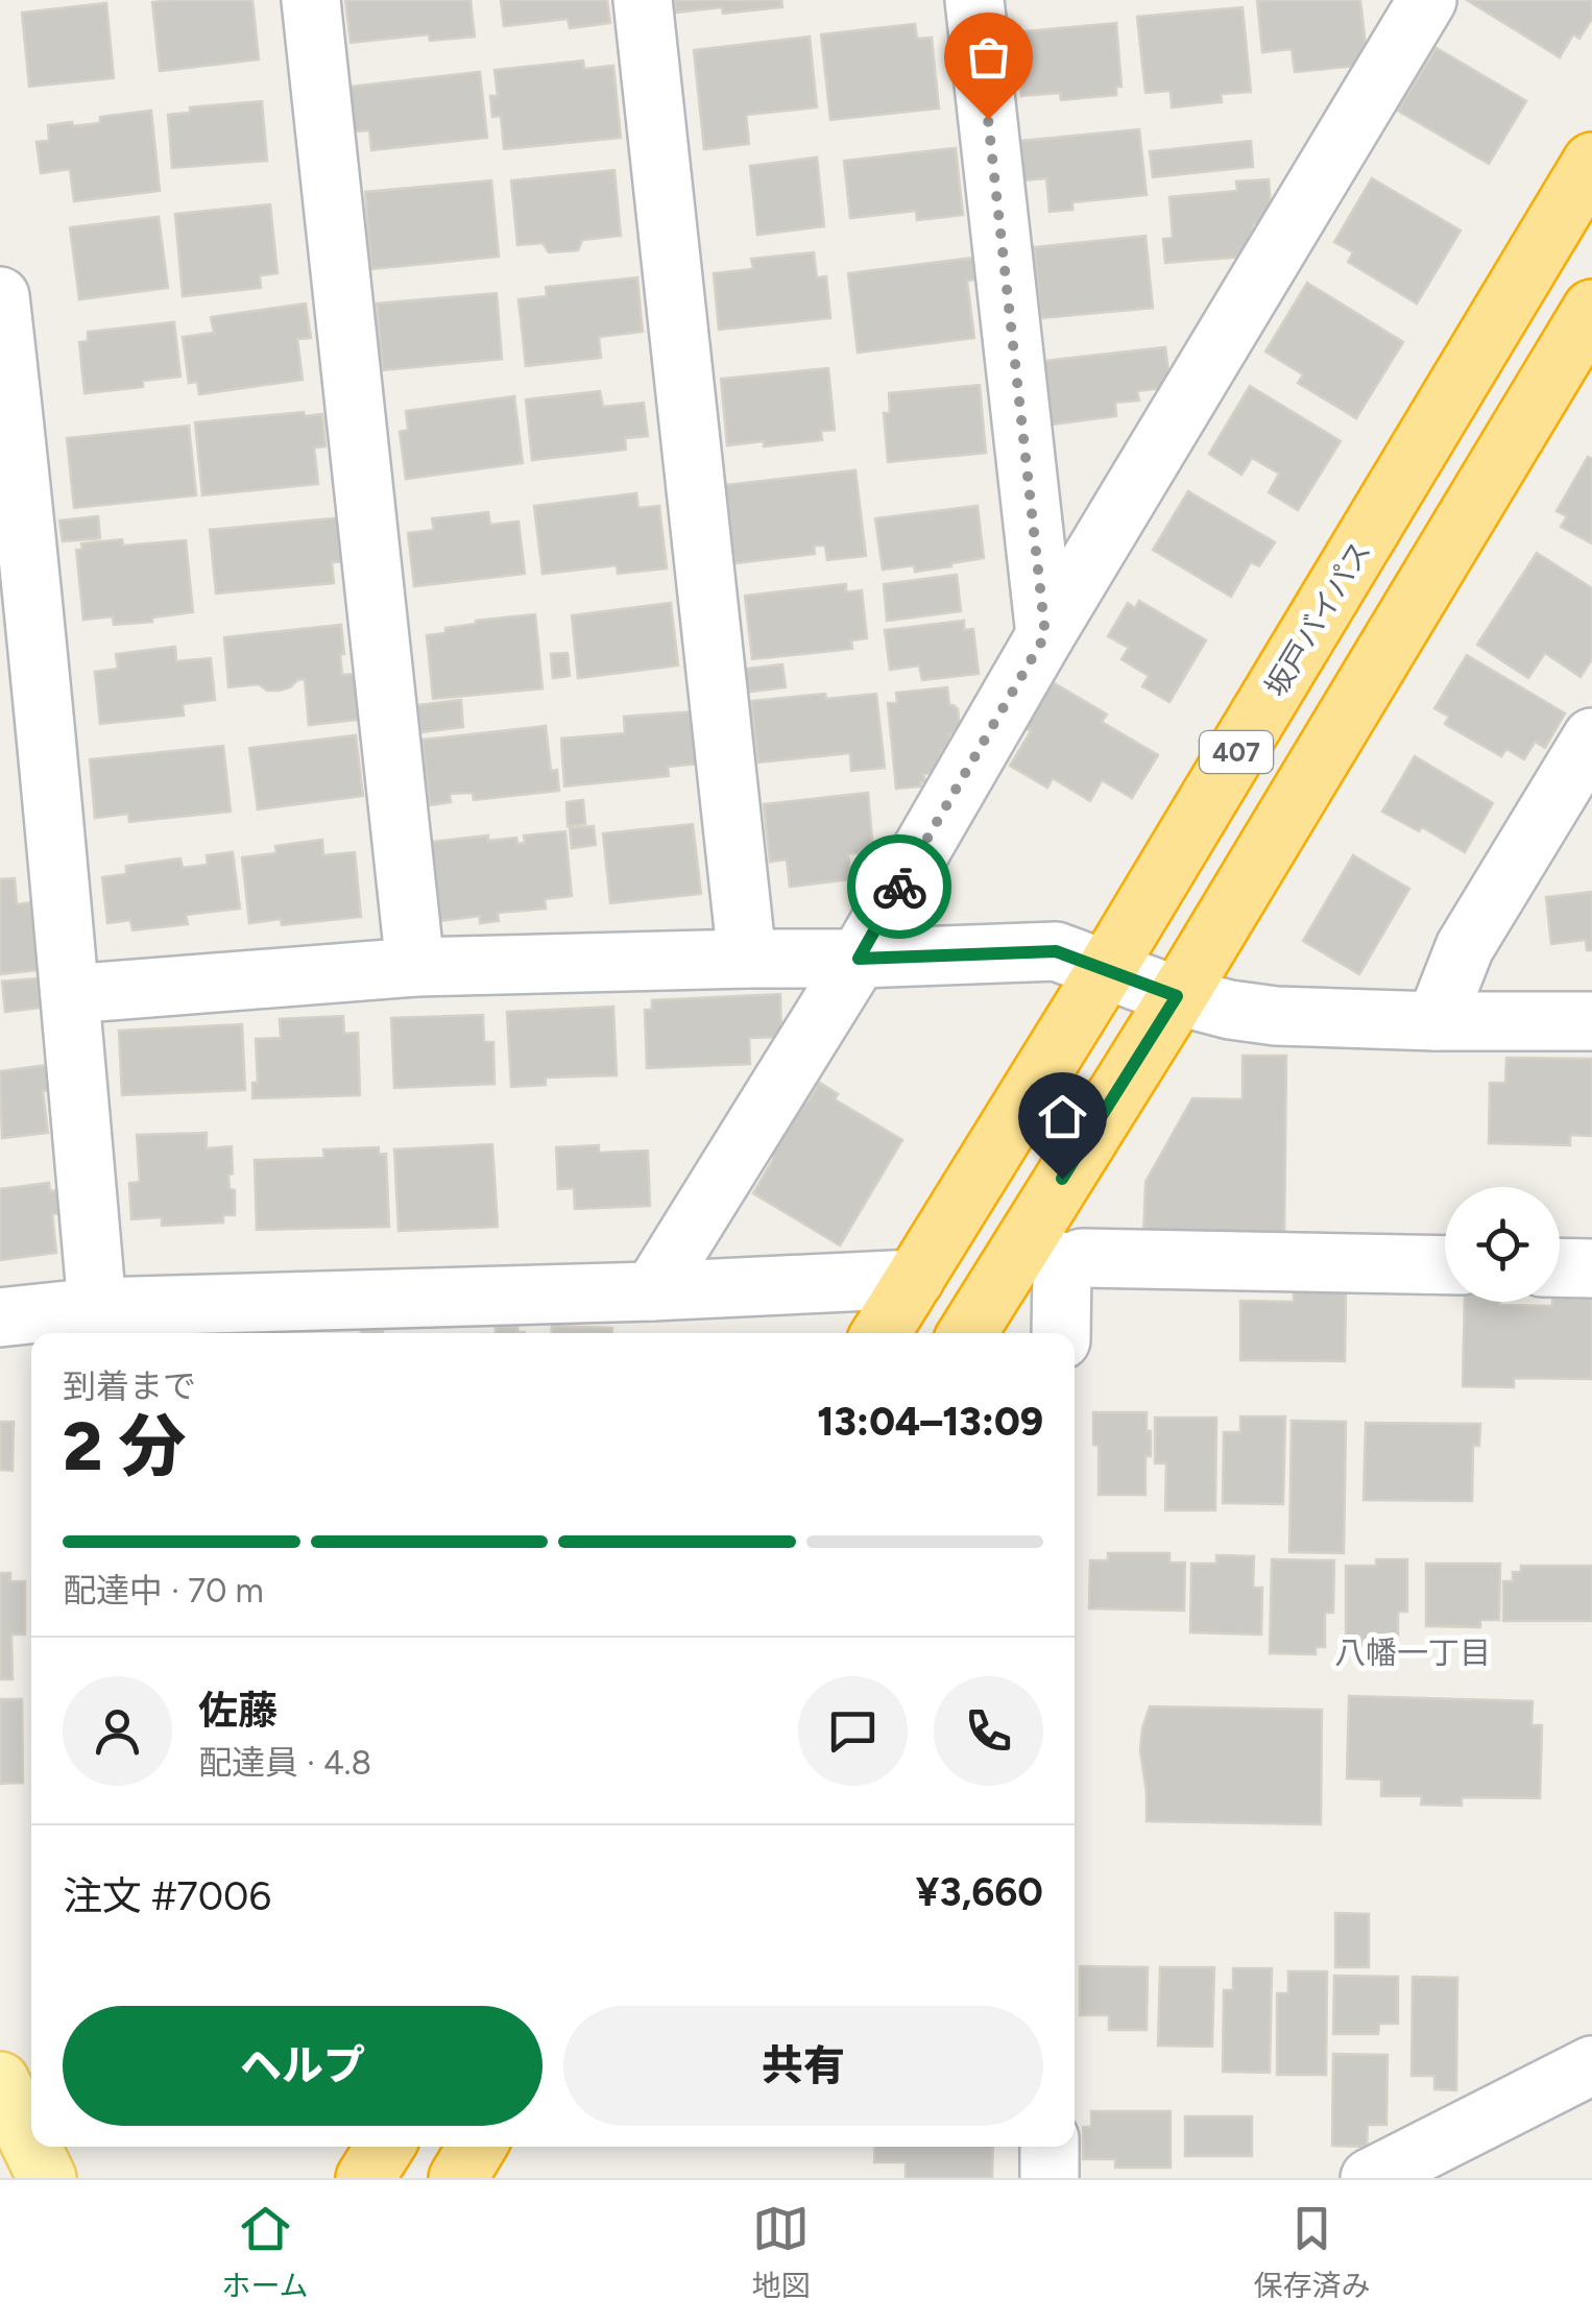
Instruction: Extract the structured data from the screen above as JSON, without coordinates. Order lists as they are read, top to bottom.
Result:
{
  "streets": {
    "highway": ["坂戸バイパス", "407"]
  },
  "districts": ["八幡一丁目"],
  "page": {
    "heading": ["2 分", "到着まで", "13:04–13:09"],
    "panel": [
      "佐藤",
      "配達員 · 4.8",
      "注文 #7006",
      "¥3,660"
    ],
    "bar": "配達中 · 70 m",
    "buttons": ["ヘルプ", "共有"],
    "tabs": ["ホーム", "地図", "保存済み"]
  }
}
